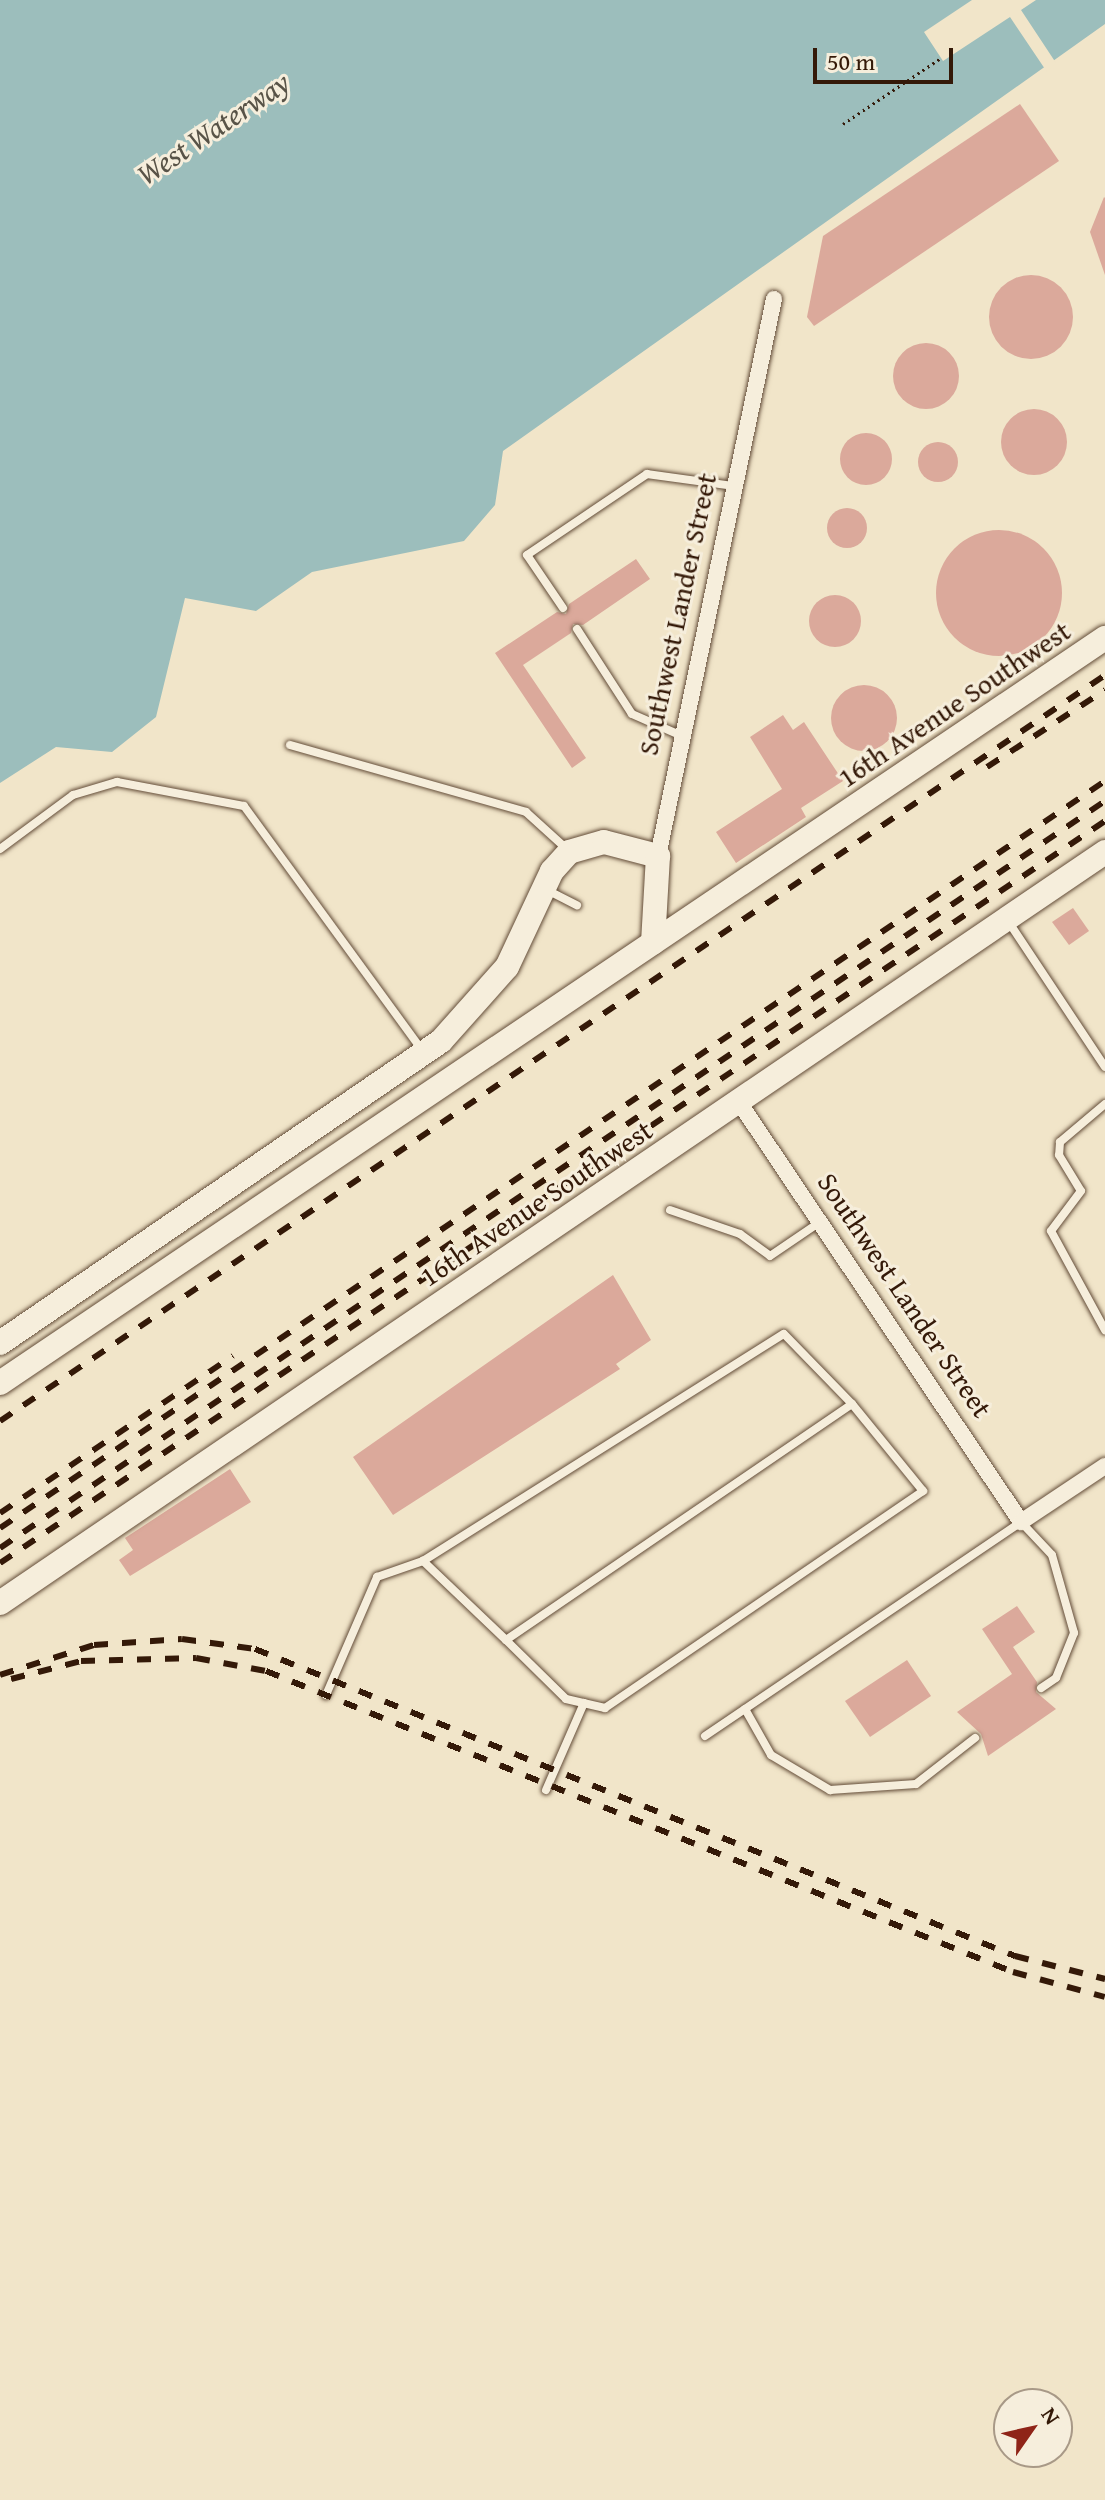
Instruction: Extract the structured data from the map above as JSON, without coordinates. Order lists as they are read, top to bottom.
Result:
{
  "streets": {
    "street": ["Southwest Lander Street", "16th Avenue Southwest"]
  },
  "crossings": [
    ["Southwest Lander Street", "16th Avenue Southwest"]
  ],
  "water": ["West Waterway"],
  "scale_bar": "50 m",
  "north": "top right"
}
